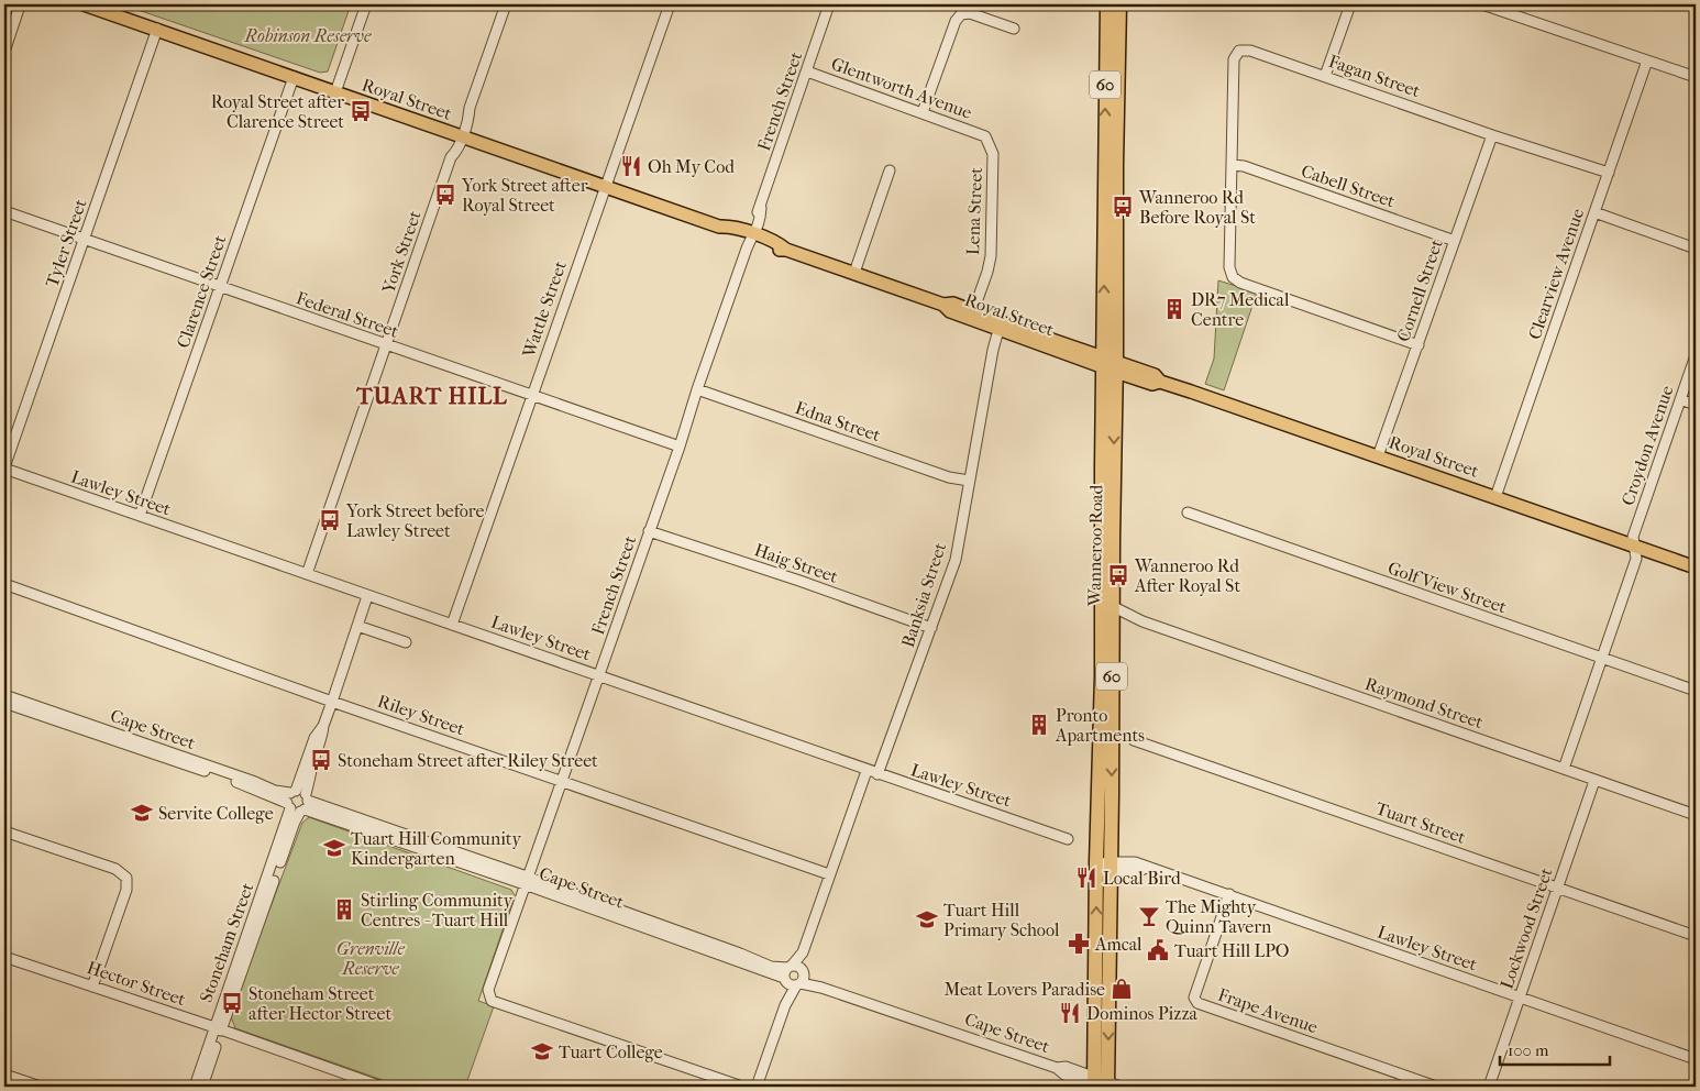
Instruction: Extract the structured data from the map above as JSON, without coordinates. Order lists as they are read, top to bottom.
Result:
{
  "streets": {
    "highway": ["60", "Wanneroo Road"],
    "main road": ["Royal Street"],
    "street": [
      "Fagan Street",
      "Glentworth Avenue",
      "French Street",
      "Cabell Street",
      "Lena Street",
      "Tyler Street",
      "York Street",
      "Clearview Avenue",
      "Cornell Street",
      "Clarence Street",
      "Wattle Street",
      "Federal Street",
      "Edna Street",
      "Croydon Avenue",
      "Lawley Street",
      "Haig Street",
      "Golf View Street",
      "Banksia Street",
      "Raymond Street",
      "Riley Street",
      "Cape Street",
      "Tuart Street",
      "Lockwood Street",
      "Stoneham Street",
      "Hector Street",
      "Frape Avenue"
    ]
  },
  "crossings": [
    ["Fagan Street", "Cabell Street"],
    ["Fagan Street", "Clearview Avenue"],
    ["Fagan Street", "Cornell Street"],
    ["Glentworth Avenue", "French Street"],
    ["Glentworth Avenue", "Lena Street"],
    ["Royal Street", "French Street"],
    ["Royal Street", "Lena Street"],
    ["Royal Street", "Tyler Street"],
    ["Royal Street", "York Street"],
    ["Royal Street", "Clearview Avenue"],
    ["Royal Street", "Cornell Street"],
    ["Royal Street", "Clarence Street"],
    ["Royal Street", "Wattle Street"],
    ["Royal Street", "Croydon Avenue"],
    ["Royal Street", "Wanneroo Road"],
    ["Royal Street", "Banksia Street"],
    ["French Street", "Federal Street"],
    ["French Street", "Edna Street"],
    ["French Street", "Lawley Street"],
    ["French Street", "Haig Street"],
    ["French Street", "Riley Street"],
    ["French Street", "Cape Street"],
    ["Cabell Street", "Cornell Street"],
    ["Tyler Street", "Federal Street"],
    ["Tyler Street", "Lawley Street"],
    ["York Street", "Federal Street"],
    ["York Street", "Lawley Street"],
    ["Clarence Street", "Federal Street"],
    ["Clarence Street", "Lawley Street"],
    ["Wattle Street", "Federal Street"],
    ["Wattle Street", "Lawley Street"],
    ["Edna Street", "Banksia Street"],
    ["Lawley Street", "Wanneroo Road"],
    ["Lawley Street", "Banksia Street"],
    ["Lawley Street", "Lockwood Street"],
    ["Lawley Street", "Stoneham Street"],
    ["Lawley Street", "Frape Avenue"],
    ["Wanneroo Road", "Raymond Street"],
    ["Wanneroo Road", "Cape Street"],
    ["Haig Street", "Banksia Street"],
    ["Raymond Street", "Lockwood Street"],
    ["Riley Street", "Stoneham Street"],
    ["Cape Street", "Stoneham Street"],
    ["Tuart Street", "Lockwood Street"],
    ["Stoneham Street", "Hector Street"]
  ],
  "districts": ["TUART HILL"],
  "parks": ["Robinson Reserve", "Grenville Reserve"],
  "places": {
    "bus stop": [
      "Royal Street after Clarence Street",
      "York Street after Royal Street",
      "Wanneroo Rd Before Royal St",
      "York Street before Lawley Street",
      "Wanneroo Rd After Royal St",
      "Stoneham Street after Riley Street",
      "Stoneham Street after Hector Street"
    ],
    "restaurant": ["Oh My Cod", "Local Bird", "Dominos Pizza"],
    "building": ["DR7 Medical Centre", "Pronto Apartments", "Stirling Community Centres - Tuart Hill"],
    "school or university": [
      "Servite College",
      "Tuart Hill Community Kindergarten",
      "Tuart Hill Primary School",
      "Tuart College"
    ],
    "bar": ["The Mighty Quinn Tavern"],
    "pharmacy": ["Amcal"],
    "public building": ["Tuart Hill LPO"],
    "shop": ["Meat Lovers Paradise"]
  },
  "scale_bar": "100 m"
}
